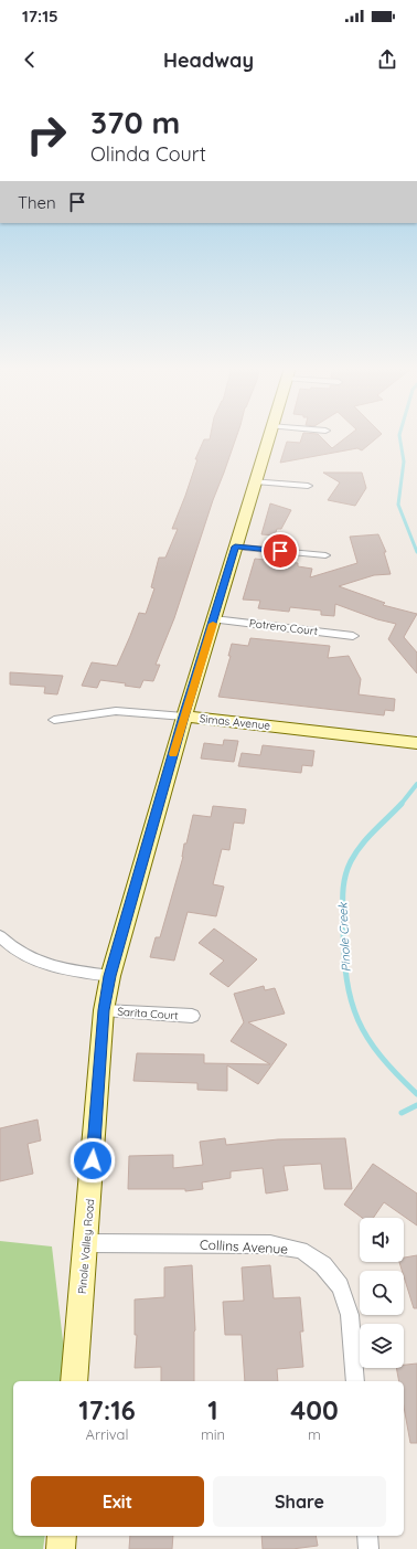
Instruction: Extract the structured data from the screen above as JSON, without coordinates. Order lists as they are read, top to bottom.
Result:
{
  "streets": {
    "main road": ["Simas Avenue", "Pinole Valley Road"],
    "street": ["Potrero Court", "Sarita Court", "Collins Avenue"]
  },
  "crossings": [
    ["Potrero Court", "Pinole Valley Road"],
    ["Simas Avenue", "Pinole Valley Road"],
    ["Sarita Court", "Pinole Valley Road"],
    ["Pinole Valley Road", "Collins Avenue"]
  ],
  "water": ["Pinole Creek"],
  "page": {
    "status": "17:15",
    "header": "Headway",
    "turn": ["370 m", "Olinda Court"],
    "then": "Then",
    "eta": [
      "17:16",
      "Arrival",
      "1",
      "min",
      "400",
      "m"
    ],
    "buttons": ["Exit", "Share"]
  }
}
